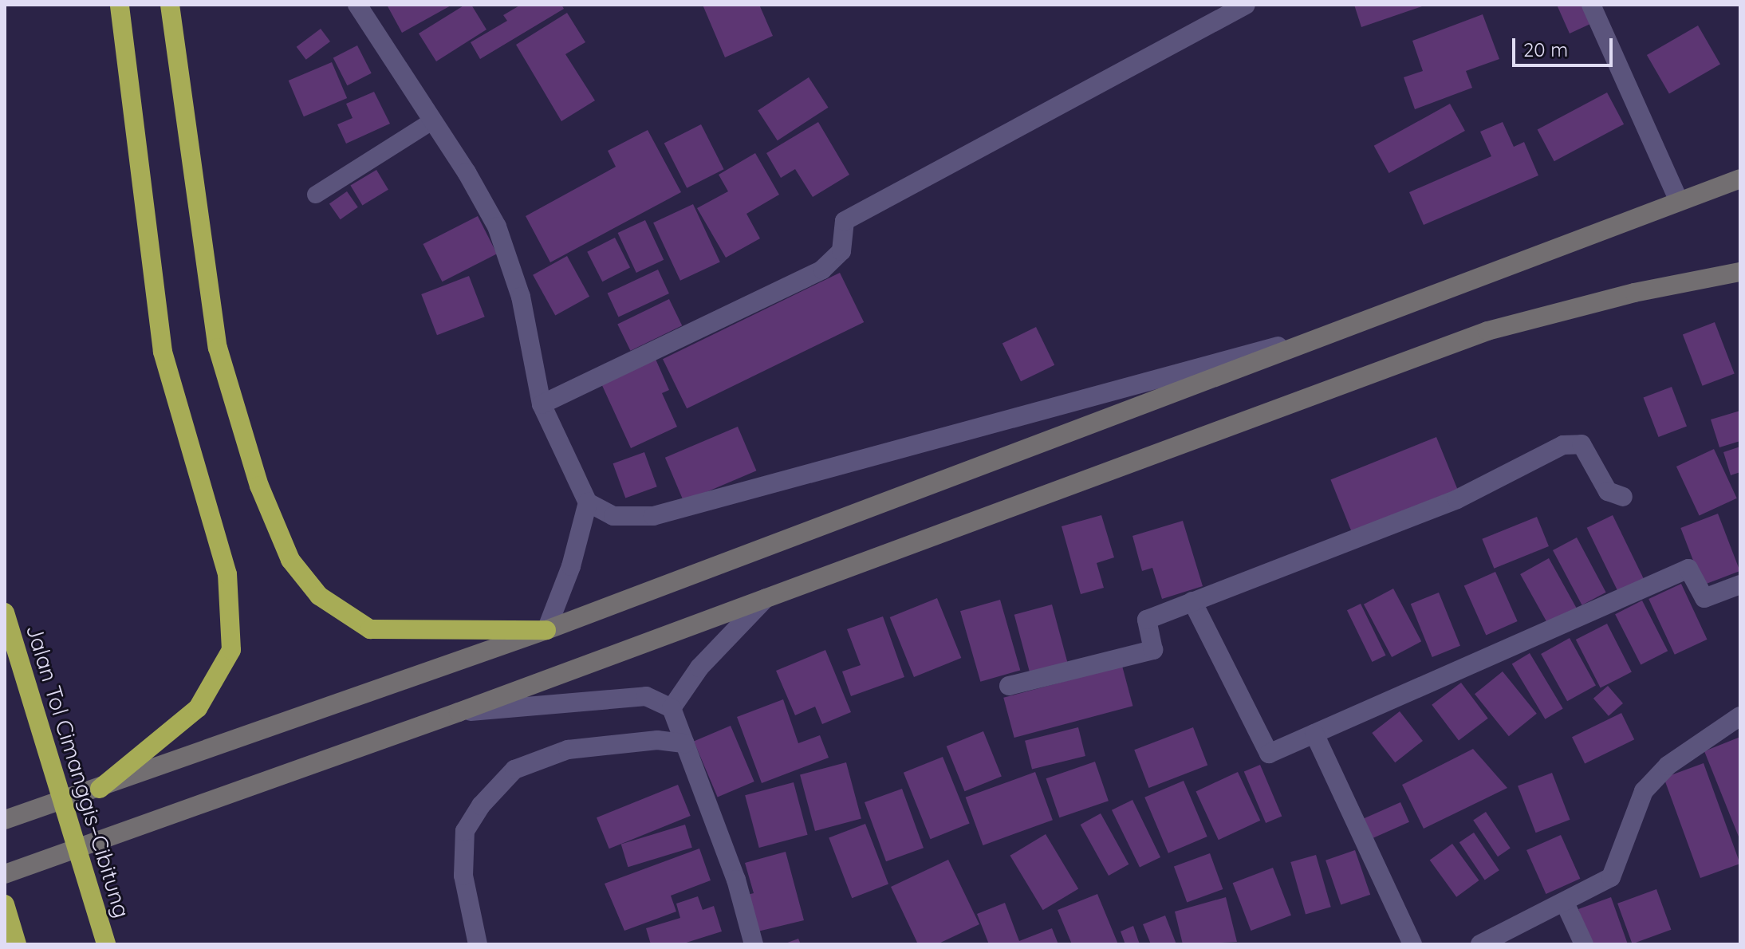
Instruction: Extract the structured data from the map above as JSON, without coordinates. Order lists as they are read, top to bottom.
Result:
{
  "streets": {
    "highway": ["Jalan Tol Cimanggis–Cibitung"]
  },
  "scale_bar": "20 m"
}
